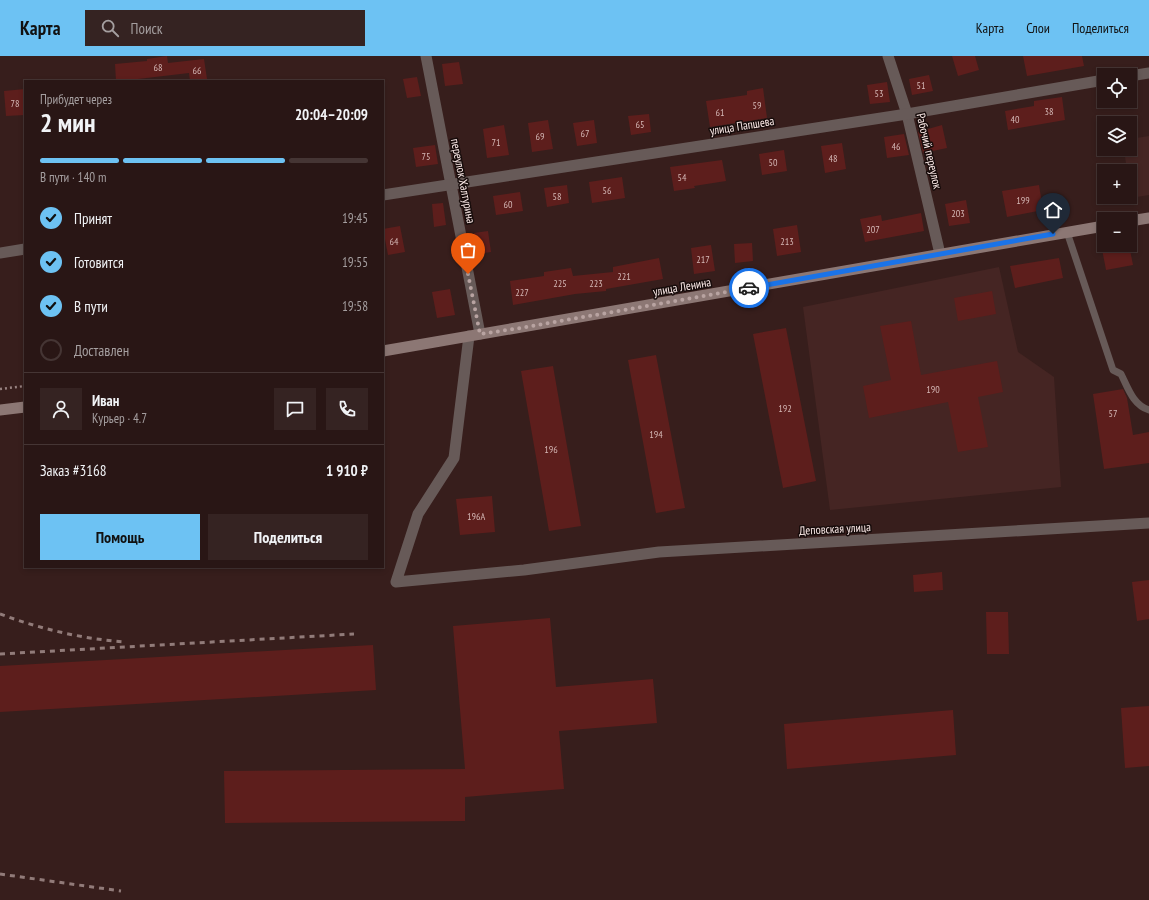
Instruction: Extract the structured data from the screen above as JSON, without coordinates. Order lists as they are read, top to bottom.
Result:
{
  "streets": {
    "main road": ["улица Ленина"],
    "street": [
      "улица Папшева",
      "Рабочий переулок",
      "переулок Халтурина",
      "Деповская улица"
    ]
  },
  "crossings": [
    ["улица Папшева", "Рабочий переулок"],
    ["улица Папшева", "переулок Халтурина"],
    ["Рабочий переулок", "улица Ленина"],
    ["переулок Халтурина", "улица Ленина"],
    ["улица Ленина", "Деповская улица"]
  ],
  "house_numbers": [
    "68",
    "66",
    "51",
    "53",
    "78",
    "59",
    "38",
    "61",
    "40",
    "65",
    "67",
    "69",
    "71",
    "46",
    "75",
    "48",
    "50",
    "54",
    "56",
    "58",
    "199",
    "60",
    "203",
    "207",
    "64",
    "213",
    "217",
    "221",
    "225",
    "223",
    "227",
    "190",
    "192",
    "57",
    "194",
    "196",
    "196А"
  ],
  "page": {
    "header": "Карта",
    "search": "Поиск",
    "nav": ["Карта", "Слои", "Поделиться"],
    "map_buttons": ["+", "−"],
    "heading": ["2 мин", "Прибудет через", "20:04–20:09"],
    "panel": [
      "Иван",
      "Курьер · 4.7",
      "Заказ #3168",
      "1 910 ₽"
    ],
    "bar": "В пути · 140 m",
    "list": [
      ["Принят", "19:45"],
      ["Готовится", "19:55"],
      ["В пути", "19:58"],
      "Доставлен"
    ],
    "buttons": ["Помощь", "Поделиться"]
  }
}
